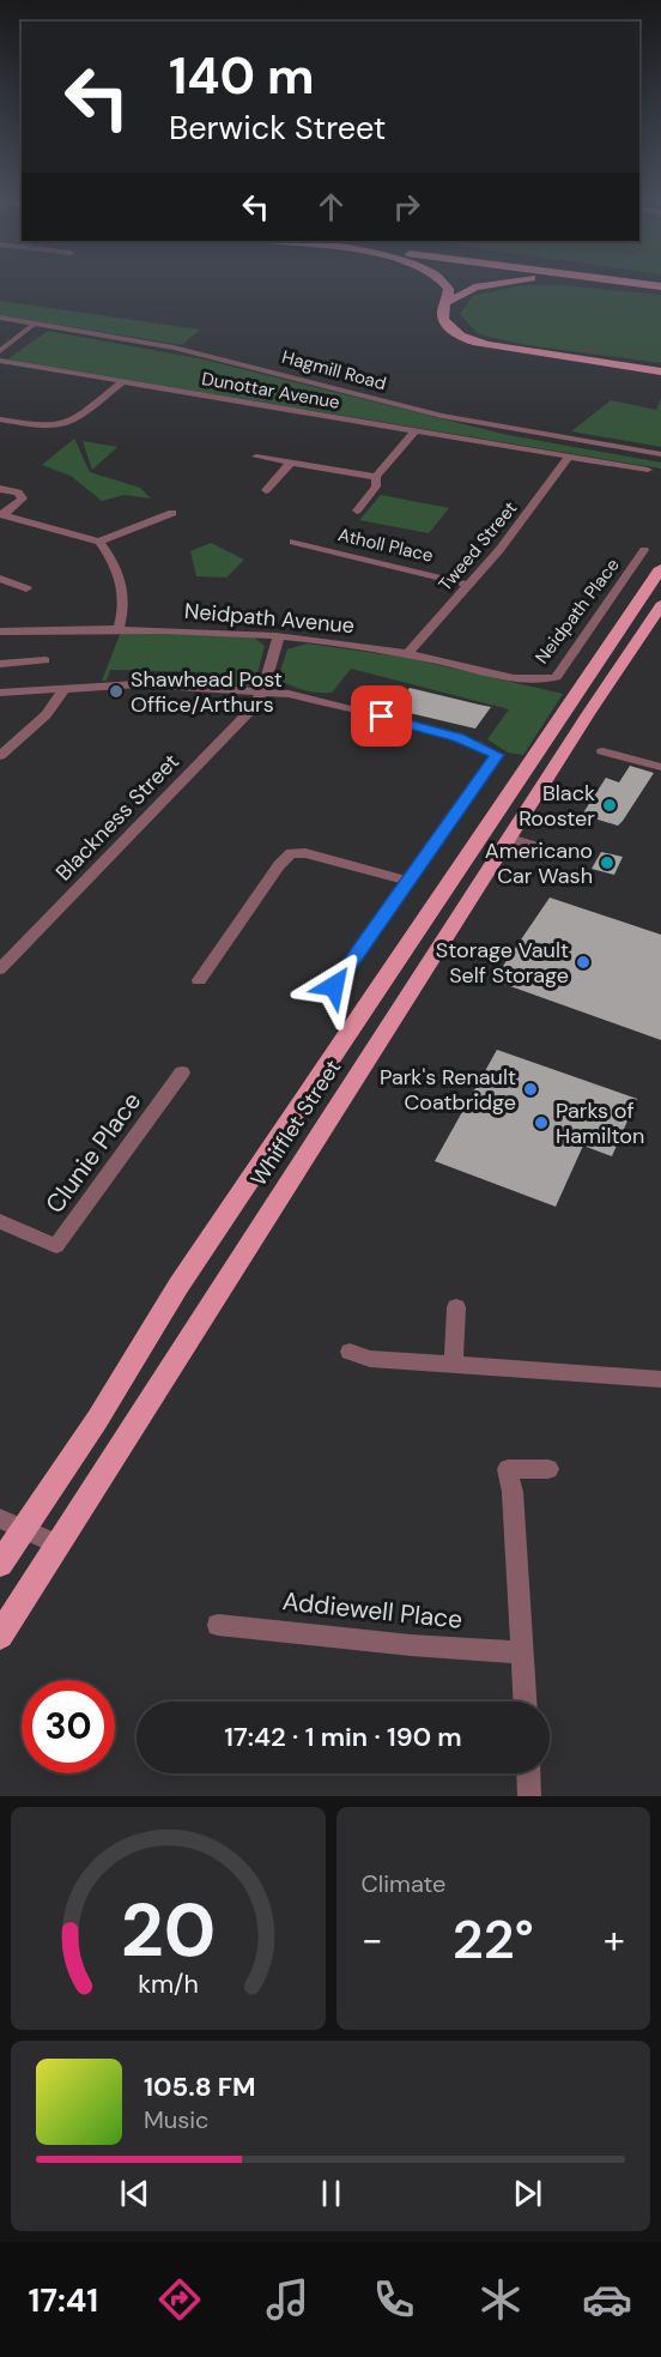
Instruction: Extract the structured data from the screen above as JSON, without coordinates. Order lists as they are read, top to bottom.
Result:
{
  "streets": {
    "main road": ["Whifflet Street"],
    "street": [
      "Hagmill Road",
      "Dunottar Avenue",
      "Atholl Place",
      "Tweed Street",
      "Neidpath Place",
      "Neidpath Avenue",
      "Blackness Street",
      "Clunie Place",
      "Addiewell Place"
    ]
  },
  "crossings": [
    ["Dunottar Avenue", "Tweed Street"],
    ["Atholl Place", "Tweed Street"],
    ["Tweed Street", "Neidpath Avenue"],
    ["Neidpath Place", "Neidpath Avenue"],
    ["Neidpath Avenue", "Blackness Street"]
  ],
  "places": [
    "Shawhead Post Office/Arthurs",
    "Black Rooster",
    "Americano Car Wash",
    "Storage Vault Self Storage",
    "Park's Renault Coatbridge",
    "Parks of Hamilton"
  ],
  "page": {
    "turn": ["140 m", "Berwick Street"],
    "limit": "30",
    "trip": "17:42 · 1 min · 190 m",
    "tile": "Climate",
    "heat": ["−", "22°", "+"],
    "song": ["105.8 FM", "Music"],
    "tabs": "17:41",
    "gauge": ["20", "km/h"]
  }
}
